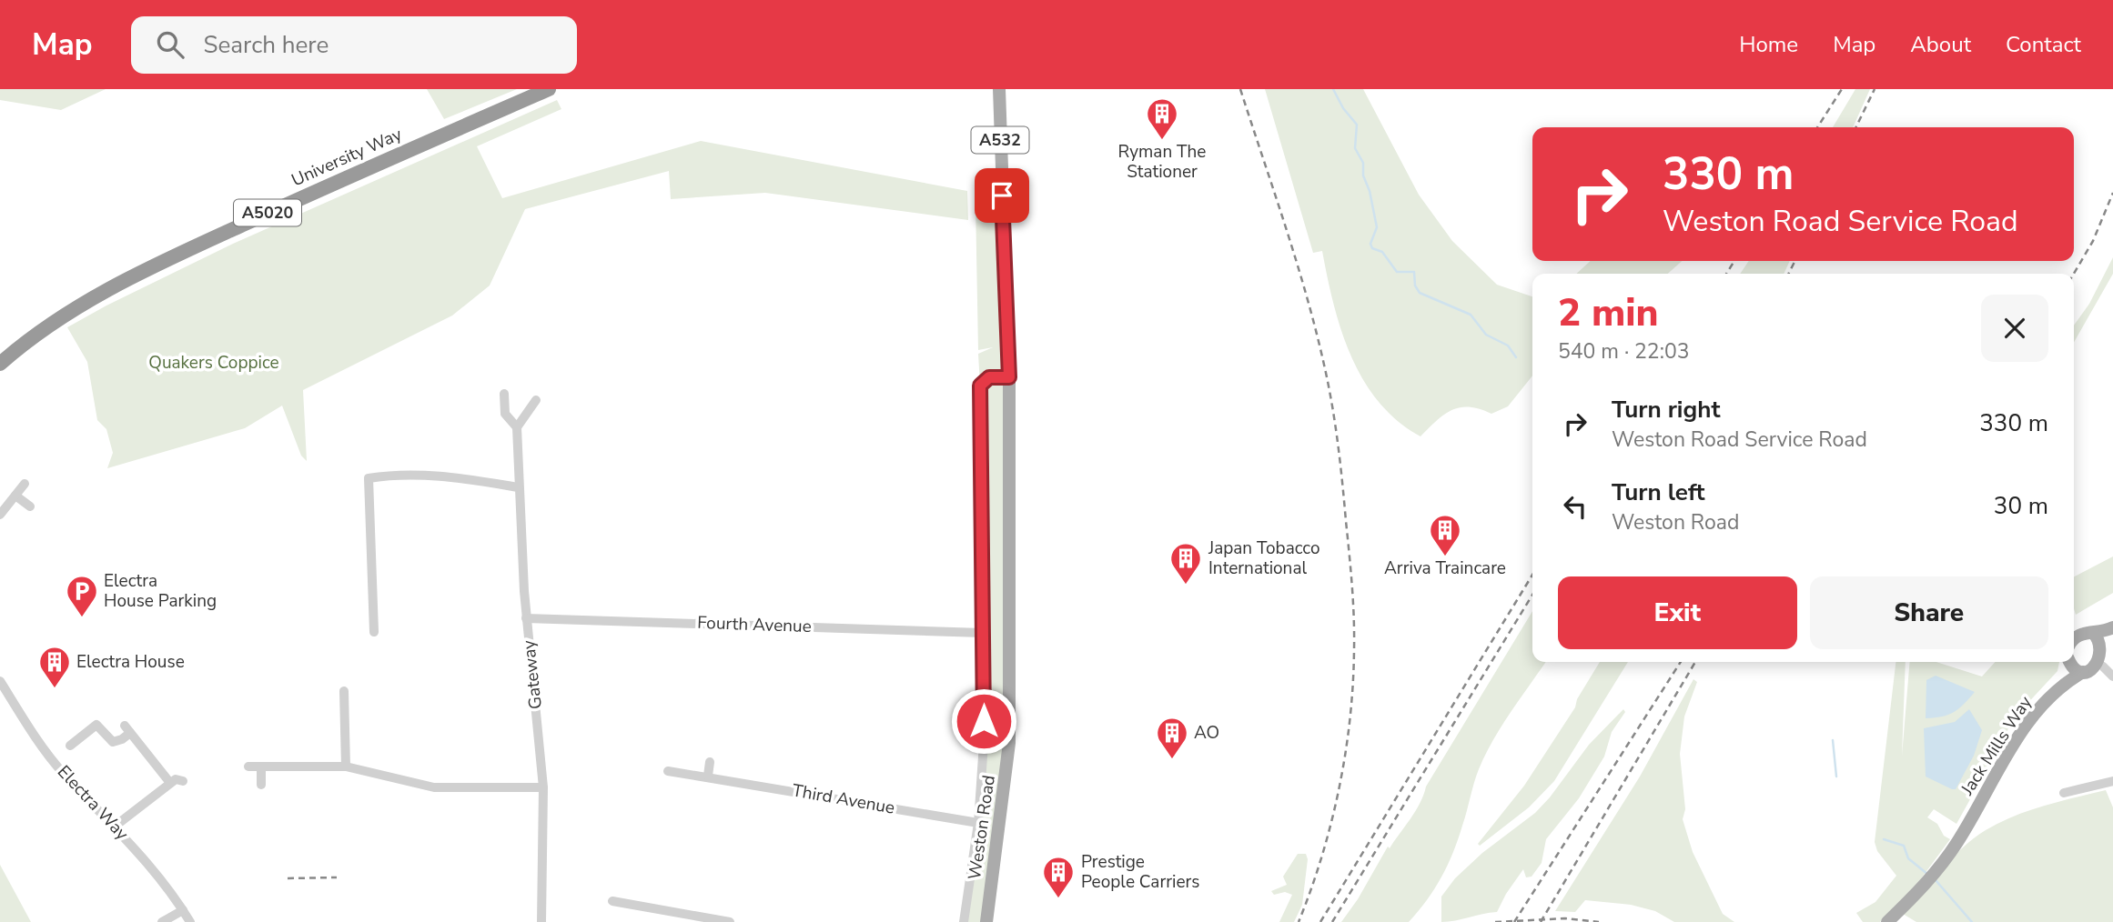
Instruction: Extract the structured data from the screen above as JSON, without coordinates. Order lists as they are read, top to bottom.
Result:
{
  "streets": {
    "highway": ["University Way", "A5020"],
    "main road": ["A532", "Jack Mills Way", "Weston Road"],
    "street": [
      "Fourth Avenue",
      "Gateway",
      "Third Avenue",
      "Electra Way"
    ]
  },
  "crossings": [
    ["Fourth Avenue", "Gateway"]
  ],
  "parks": ["Quakers Coppice"],
  "places": {
    "building": [
      "Ryman The Stationer",
      "Arriva Traincare",
      "Japan Tobacco International",
      "Electra House",
      "AO",
      "Prestige People Carriers"
    ],
    "parking": ["Electra House Parking"]
  },
  "page": {
    "header": "Map",
    "search": "Search here",
    "nav": [
      "Home",
      "Map",
      "About",
      "Contact"
    ],
    "turn": ["330 m", "Weston Road Service Road"],
    "heading": ["2 min", "540 m · 22:03"],
    "list": [
      {
        "name": "Turn right",
        "note": "Weston Road Service Road",
        "value": "330 m"
      },
      {
        "name": "Turn left",
        "note": "Weston Road",
        "value": "30 m"
      }
    ],
    "buttons": ["Exit", "Share"]
  }
}
